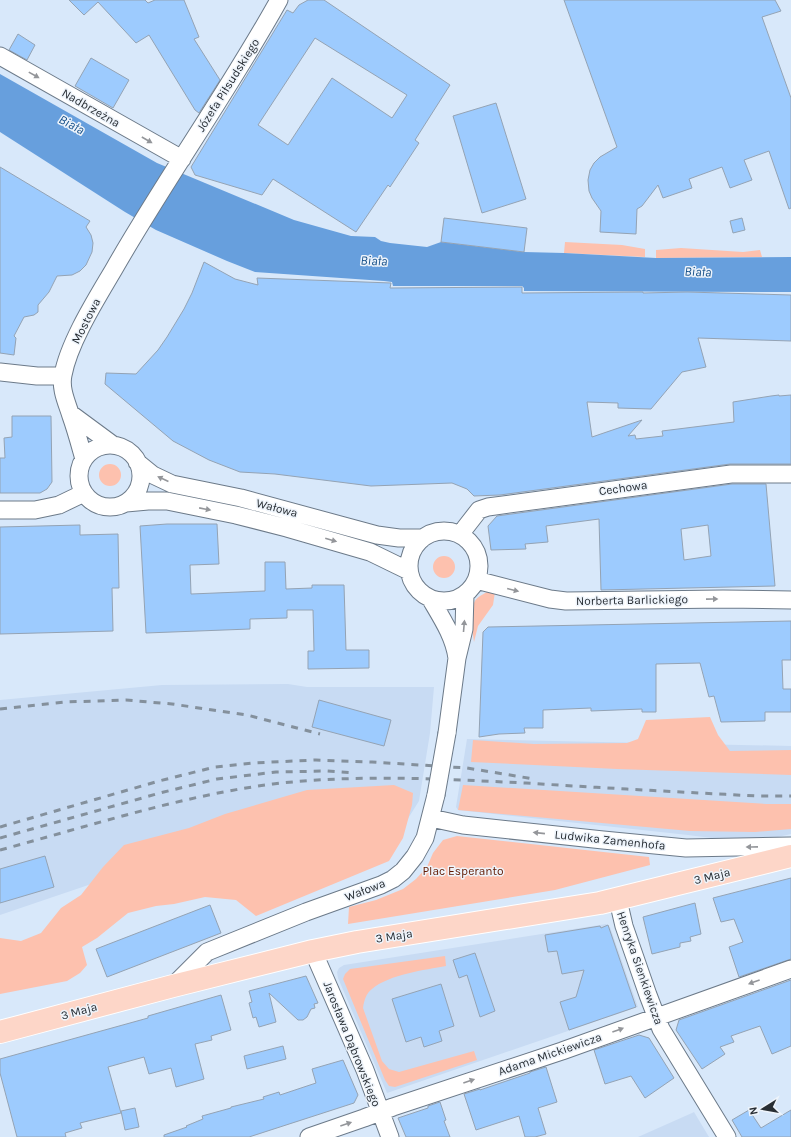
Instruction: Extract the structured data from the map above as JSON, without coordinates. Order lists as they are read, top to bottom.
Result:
{
  "streets": {
    "main road": ["3 Maja"],
    "street": [
      "Józefa Piłsudskiego",
      "Nadbrzeżna",
      "Mostowa",
      "Cechowa",
      "Wałowa",
      "Norberta Barlickiego",
      "Ludwika Zamenhofa",
      "Henryka Sienkiewicza",
      "Jarosława Dąbrowskiego",
      "Adama Mickiewicza"
    ]
  },
  "crossings": [
    ["Józefa Piłsudskiego", "Nadbrzeżna"],
    ["Józefa Piłsudskiego", "Mostowa"],
    ["Mostowa", "Wałowa"],
    ["Wałowa", "Norberta Barlickiego"],
    ["Wałowa", "Ludwika Zamenhofa"],
    ["Wałowa", "3 Maja"],
    ["3 Maja", "Henryka Sienkiewicza"],
    ["3 Maja", "Jarosława Dąbrowskiego"],
    ["Henryka Sienkiewicza", "Adama Mickiewicza"],
    ["Jarosława Dąbrowskiego", "Adama Mickiewicza"]
  ],
  "one_way": ["Nadbrzeżna", "Norberta Barlickiego", "Ludwika Zamenhofa"],
  "water": ["Biała"],
  "parks": ["Plac Esperanto"],
  "north": "left"
}
